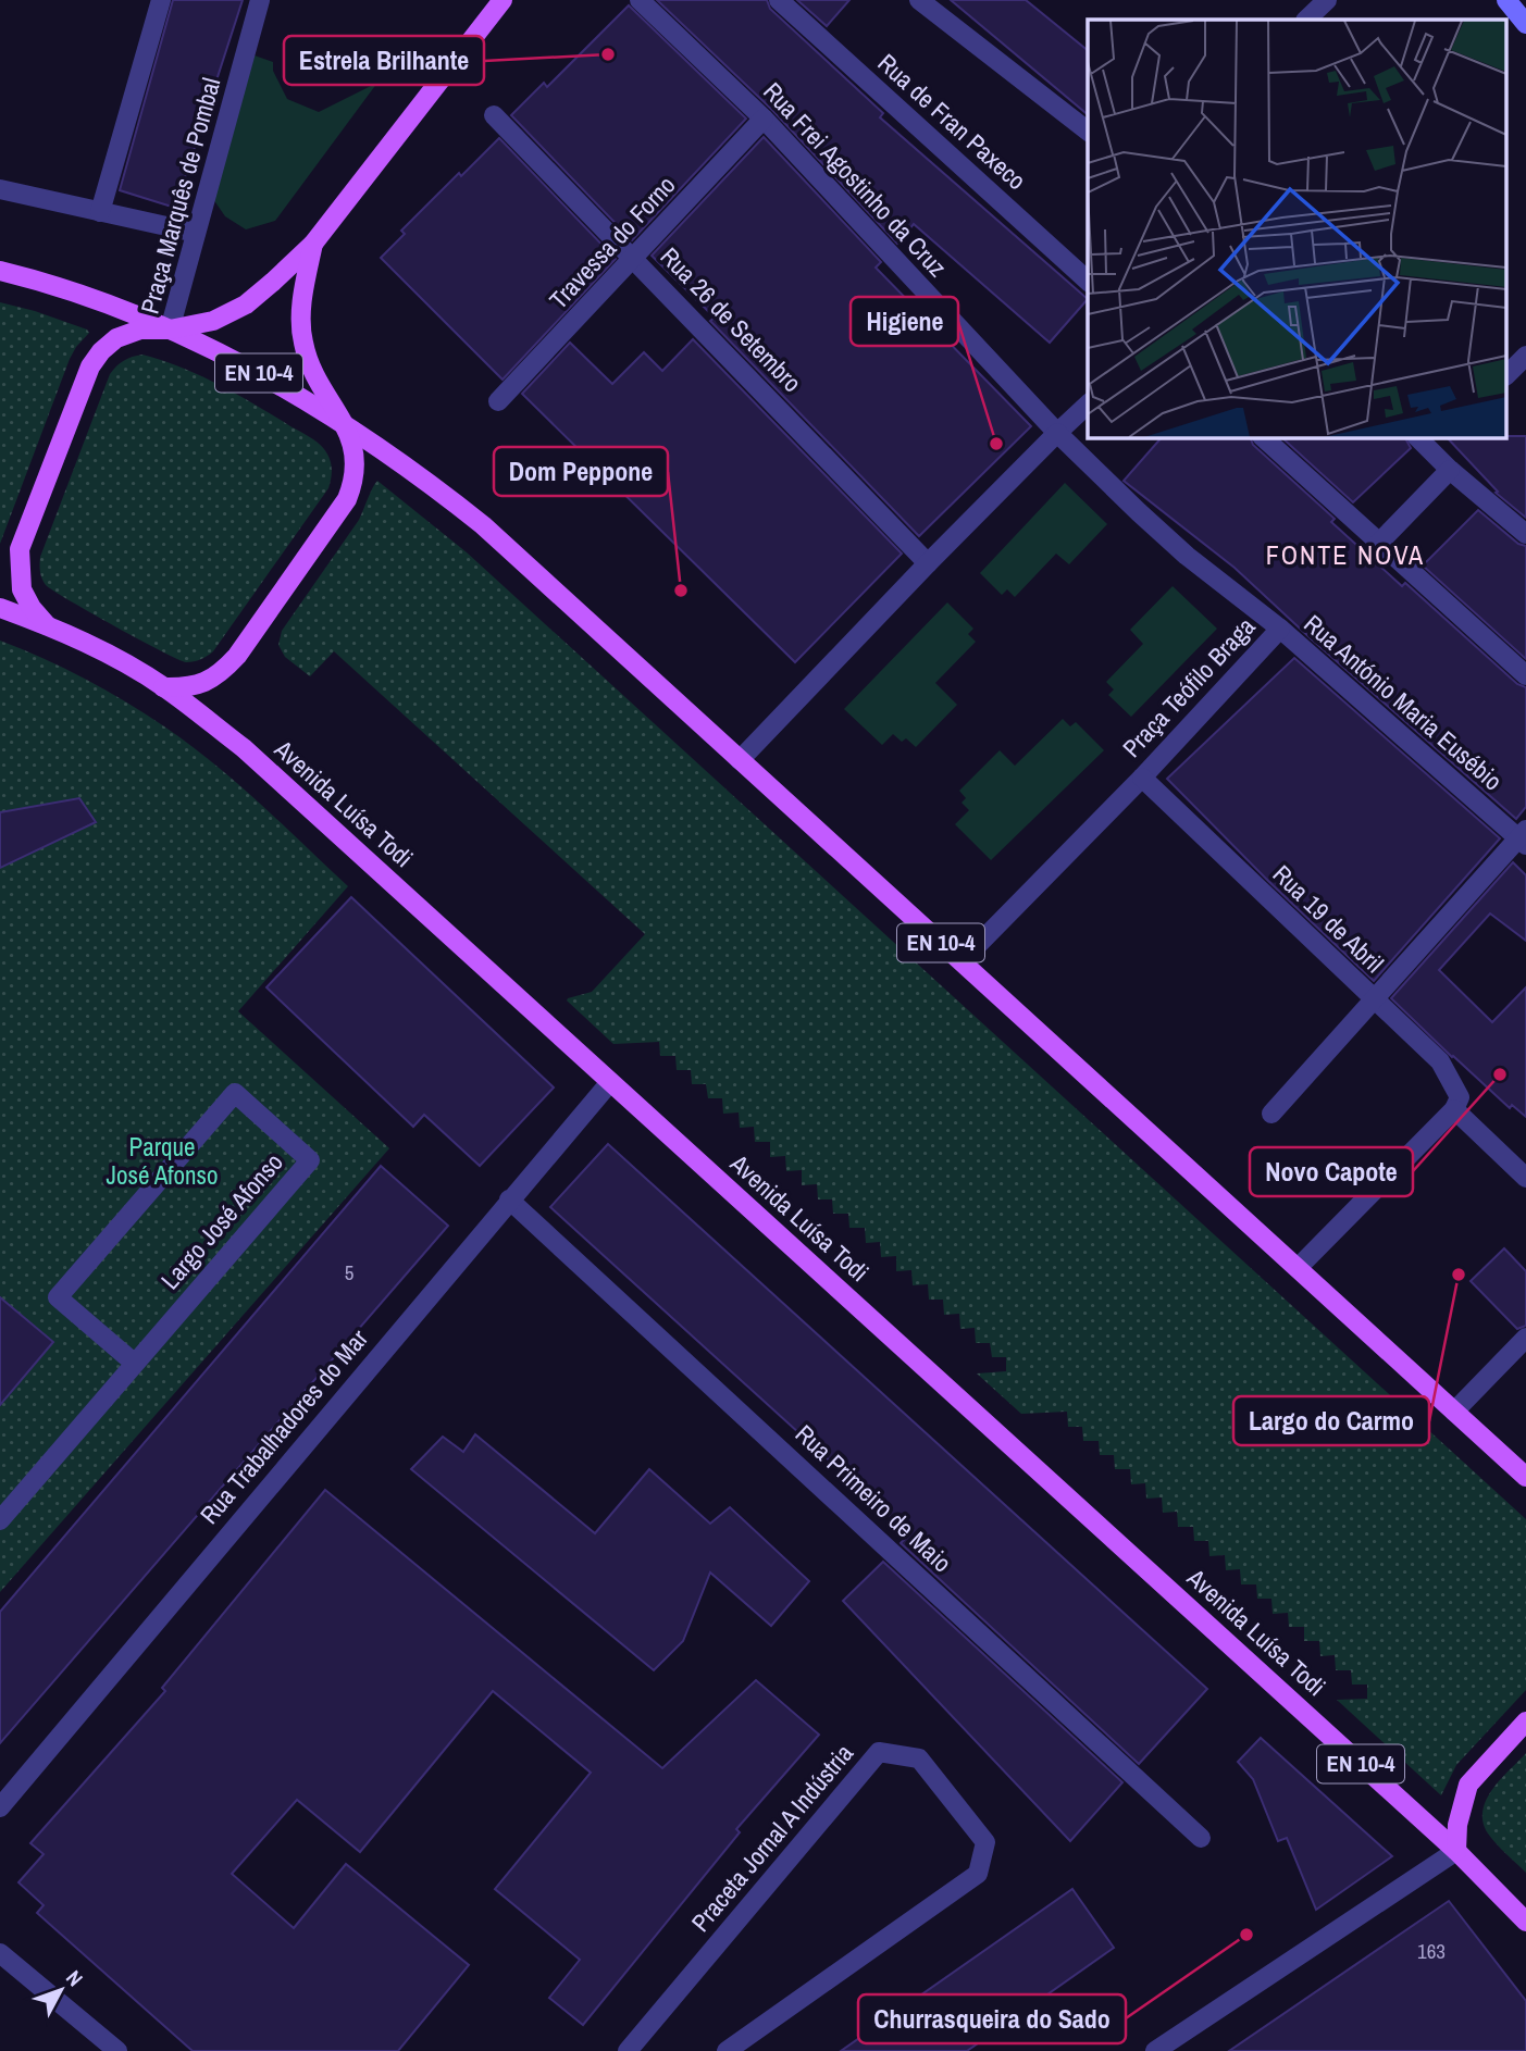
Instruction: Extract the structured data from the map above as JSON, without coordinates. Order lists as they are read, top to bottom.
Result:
{
  "streets": {
    "main road": ["Praça Marquês de Pombal", "EN 10-4", "Avenida Luísa Todi"],
    "street": [
      "Rua de Fran Paxeco",
      "Rua Frei Agostinho da Cruz",
      "Travessa do Forno",
      "Rua 26 de Setembro",
      "Praça Teófilo Braga",
      "Rua António Maria Eusébio",
      "Rua 19 de Abril",
      "Largo José Afonso",
      "Rua Trabalhadores do Mar",
      "Rua Primeiro de Maio",
      "Praceta Jornal A Indústria"
    ]
  },
  "crossings": [
    ["Rua Frei Agostinho da Cruz", "Travessa do Forno"],
    ["Rua Frei Agostinho da Cruz", "Praça Teófilo Braga"],
    ["Praça Marquês de Pombal", "EN 10-4"],
    ["Travessa do Forno", "Rua 26 de Setembro"],
    ["EN 10-4", "Praça Teófilo Braga"],
    ["Praça Teófilo Braga", "Rua António Maria Eusébio"],
    ["Praça Teófilo Braga", "Rua 19 de Abril"],
    ["Avenida Luísa Todi", "Rua Trabalhadores do Mar"],
    ["Rua Trabalhadores do Mar", "Rua Primeiro de Maio"]
  ],
  "districts": ["FONTE NOVA"],
  "parks": ["Parque José Afonso"],
  "places": [
    "Estrela Brilhante",
    "Higiene",
    "Dom Peppone",
    "Novo Capote",
    "Largo do Carmo",
    "Churrasqueira do Sado"
  ],
  "house_numbers": ["5", "163"],
  "north": "top right"
}
